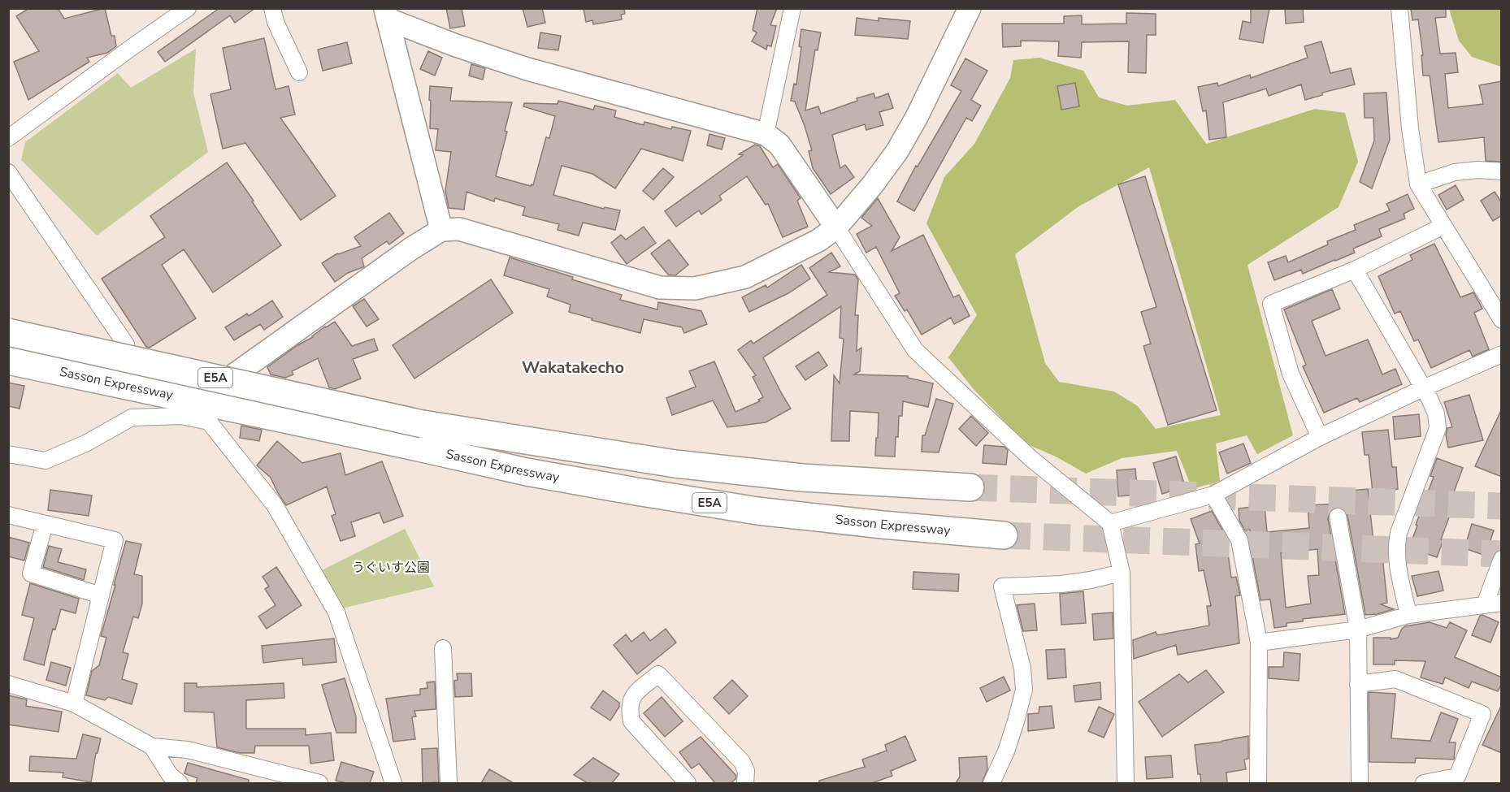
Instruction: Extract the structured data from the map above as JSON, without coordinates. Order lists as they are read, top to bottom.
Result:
{
  "streets": {
    "highway": ["E5A", "Sasson Expressway"]
  },
  "districts": ["Wakatakecho"],
  "parks": ["うぐいす公園"]
}
